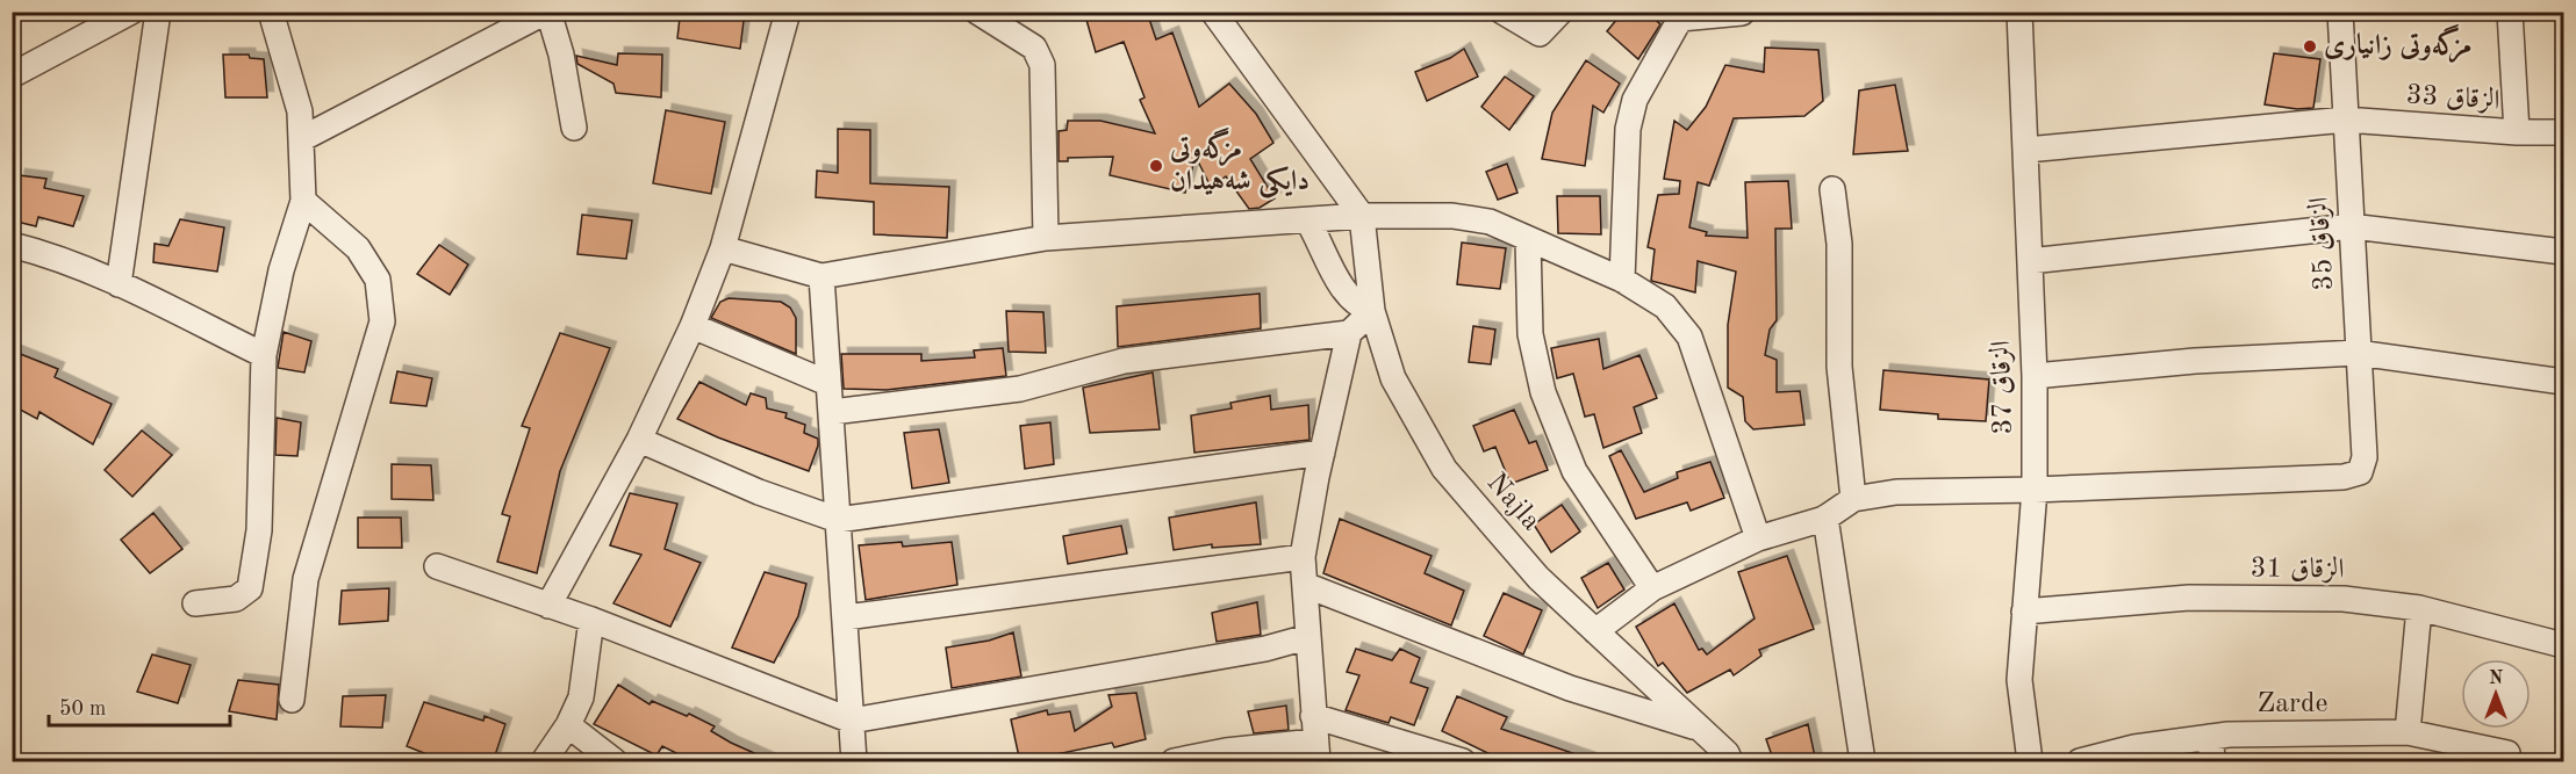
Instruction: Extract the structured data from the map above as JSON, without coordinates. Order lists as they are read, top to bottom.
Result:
{
  "streets": {
    "street": [
      "الزقاق 33",
      "الزقاق 35",
      "الزقاق 37",
      "Najla",
      "الزقاق 31",
      "Zarde"
    ]
  },
  "crossings": [
    ["الزقاق 33", "الزقاق 35"],
    ["الزقاق 33", "الزقاق 37"],
    ["الزقاق 35", "الزقاق 37"],
    ["الزقاق 37", "الزقاق 31"]
  ],
  "places": ["مزگەوتی زانیاری", "مزگەوتی دایکی شەهیدان"],
  "scale_bar": "50 m",
  "north": "top"
}
